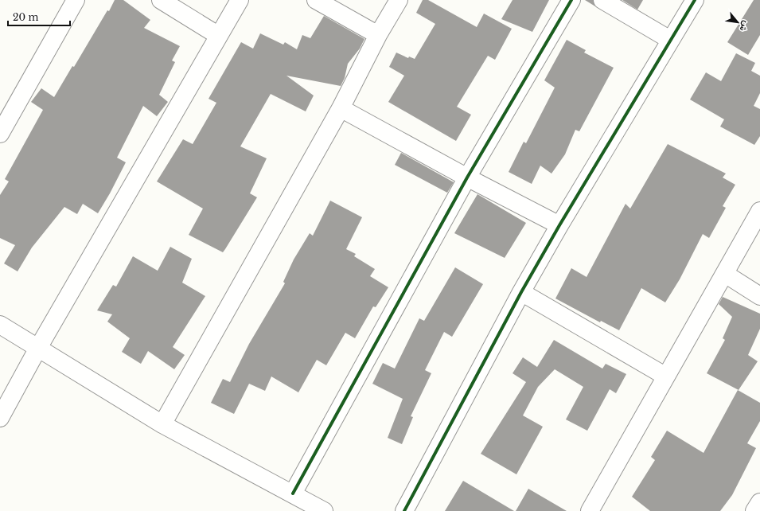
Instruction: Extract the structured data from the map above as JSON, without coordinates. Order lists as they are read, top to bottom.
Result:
{
  "scale_bar": "20 m",
  "north": "bottom right"
}
